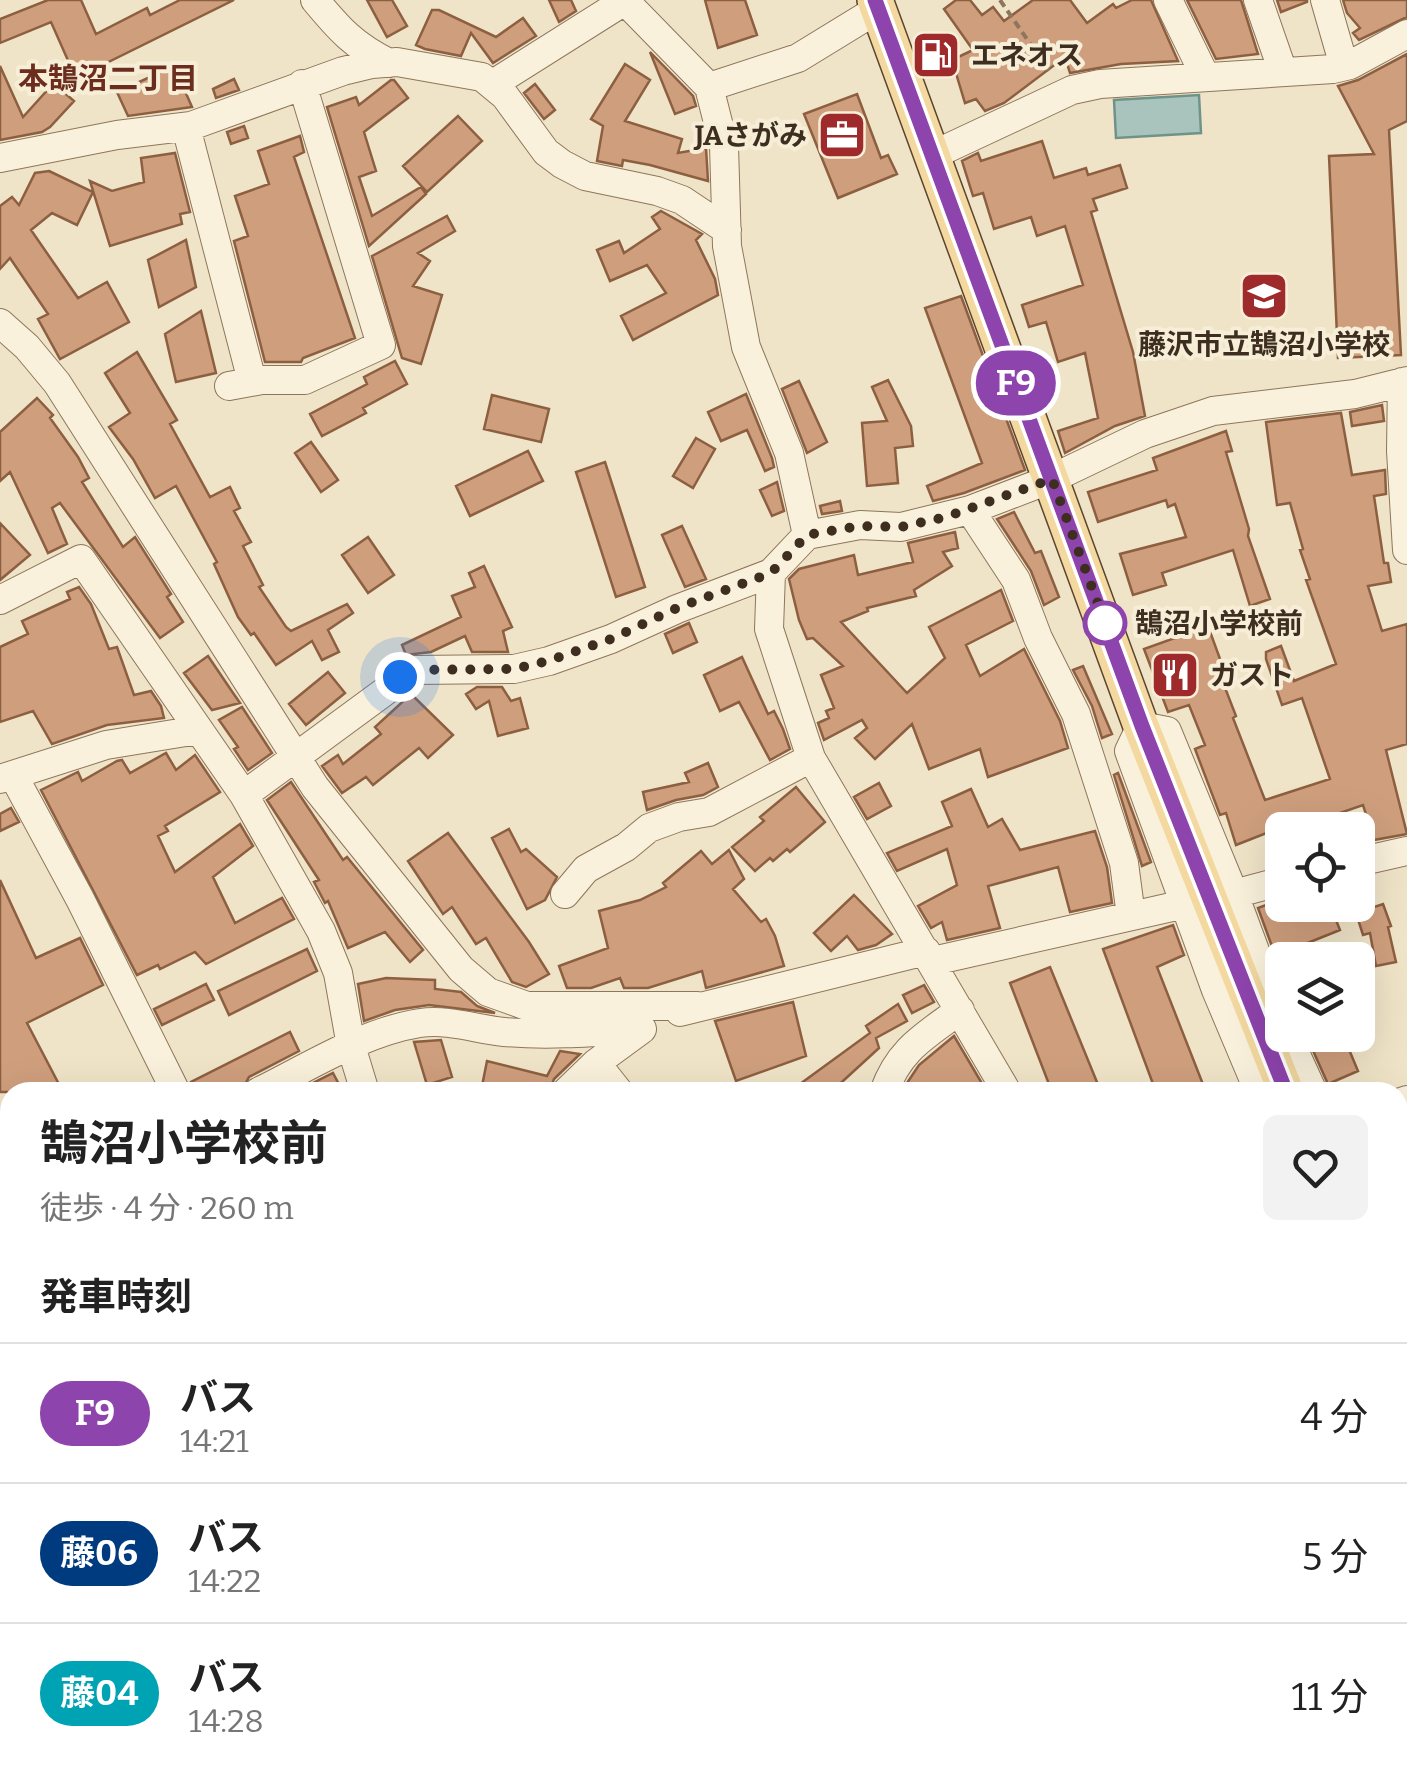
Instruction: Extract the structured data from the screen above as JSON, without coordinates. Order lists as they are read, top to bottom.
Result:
{
  "districts": ["本鵠沼二丁目"],
  "places": {
    "fuel station": ["エネオス"],
    "office": ["JAさがみ"],
    "school or university": ["藤沢市立鵠沼小学校"],
    "other": ["鵠沼小学校前"],
    "restaurant": ["ガスト"]
  },
  "lines": ["bus line F9"],
  "page": {
    "on_map": "F9",
    "heading": [
      ["鵠沼小学校前", "徒歩 · 4 分 · 260 m"],
      "発車時刻"
    ],
    "list": [
      {
        "mark": "F9",
        "name": "バス",
        "note": "14:21",
        "value": "4 分"
      },
      {
        "mark": "藤06",
        "name": "バス",
        "note": "14:22",
        "value": "5 分"
      },
      {
        "mark": "藤04",
        "name": "バス",
        "note": "14:28",
        "value": "11 分"
      }
    ]
  }
}
